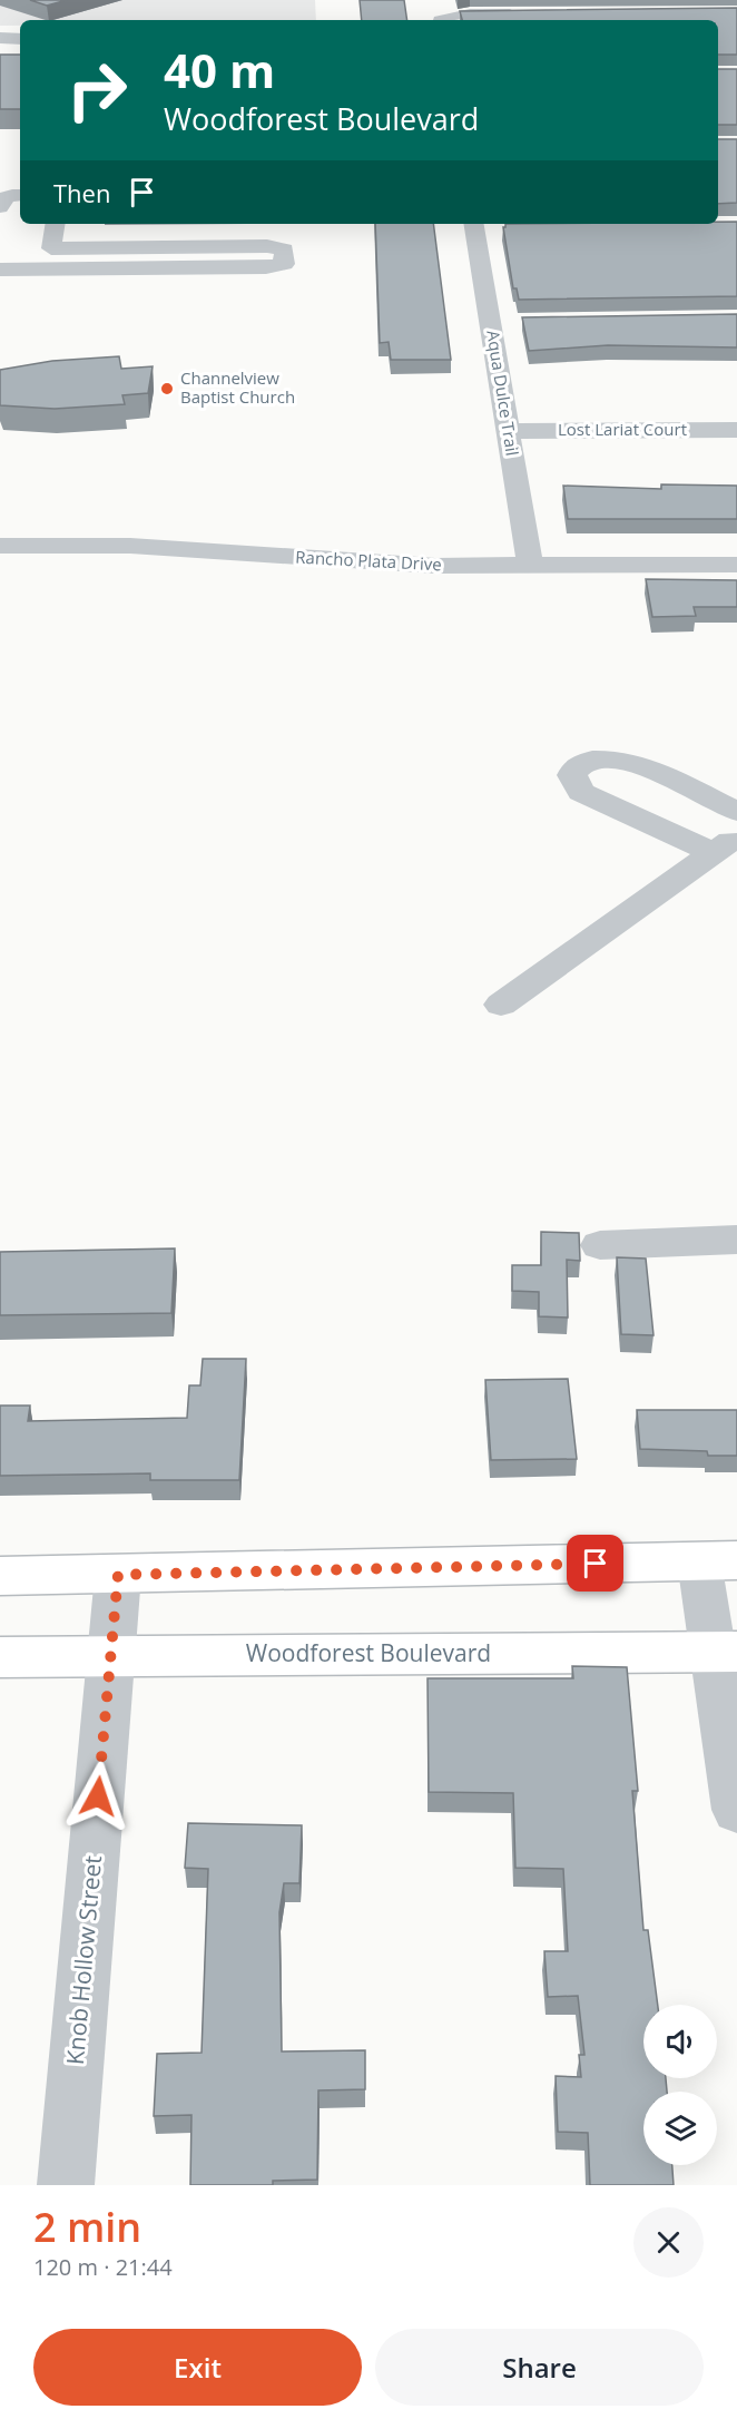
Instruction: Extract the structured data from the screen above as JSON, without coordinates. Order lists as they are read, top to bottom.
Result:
{
  "streets": {
    "main road": ["Woodforest Boulevard"],
    "street": [
      "Aqua Dulce Trail",
      "Lost Lariat Court",
      "Rancho Plata Drive",
      "Knob Hollow Street"
    ]
  },
  "crossings": [
    ["Aqua Dulce Trail", "Lost Lariat Court"],
    ["Aqua Dulce Trail", "Rancho Plata Drive"],
    ["Woodforest Boulevard", "Knob Hollow Street"]
  ],
  "places": ["Channelview Baptist Church"],
  "page": {
    "turn": ["40 m", "Woodforest Boulevard"],
    "then": "Then",
    "heading": ["2 min", "120 m · 21:44"],
    "buttons": ["Exit", "Share"]
  }
}
